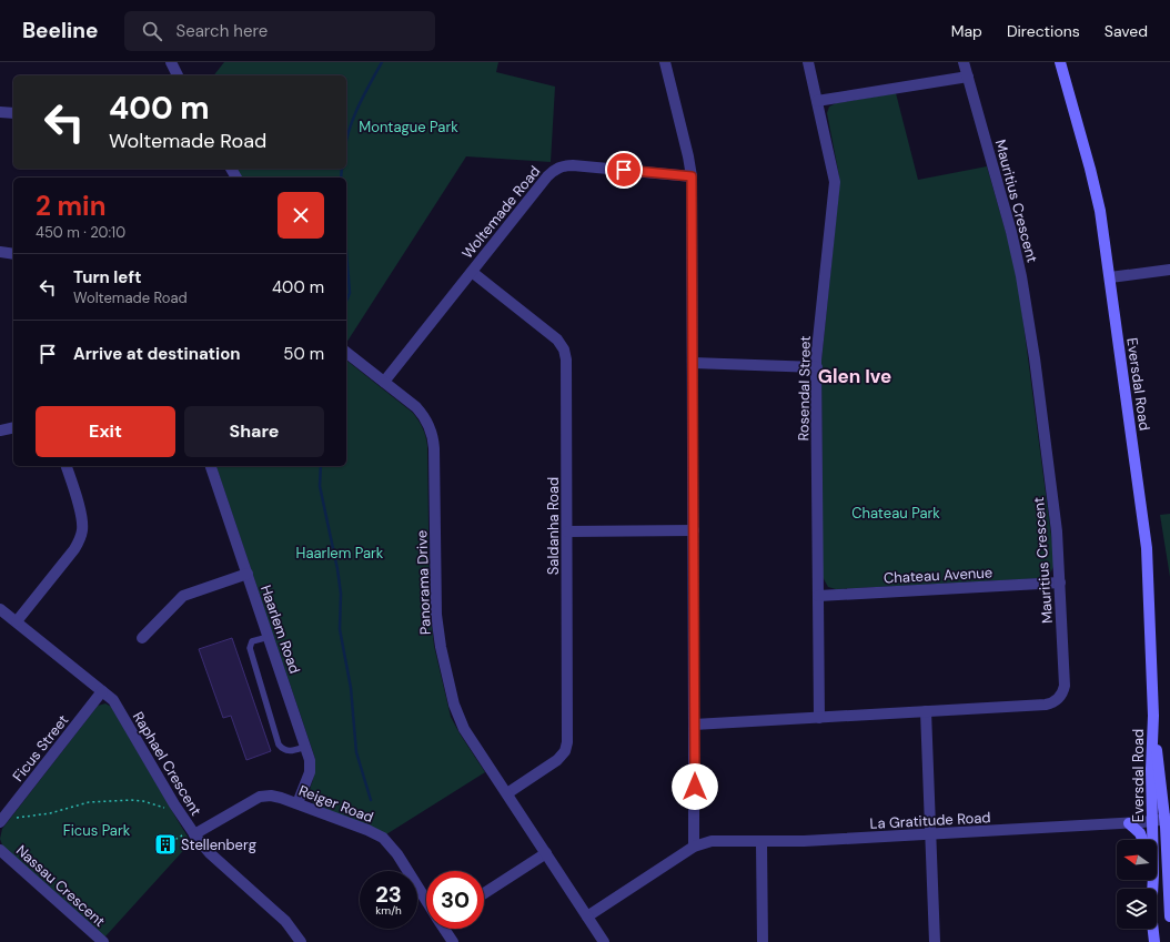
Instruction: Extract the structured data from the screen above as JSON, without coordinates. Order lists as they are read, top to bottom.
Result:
{
  "streets": {
    "main road": ["Eversdal Road"],
    "street": [
      "Mauritius Crescent",
      "Woltemade Road",
      "Rosendal Street",
      "Saldanha Road",
      "Chateau Avenue",
      "Panorama Drive",
      "Haarlem Road",
      "Ficus Street",
      "Raphael Crescent",
      "Reiger Road",
      "La Gratitude Road",
      "Nassau Crescent"
    ]
  },
  "crossings": [
    ["Mauritius Crescent", "Rosendal Street"],
    ["Mauritius Crescent", "Chateau Avenue"],
    ["Woltemade Road", "Saldanha Road"],
    ["Woltemade Road", "Panorama Drive"],
    ["Eversdal Road", "La Gratitude Road"],
    ["Rosendal Street", "Chateau Avenue"],
    ["Saldanha Road", "Panorama Drive"],
    ["Haarlem Road", "Reiger Road"],
    ["Ficus Street", "Raphael Crescent"],
    ["Raphael Crescent", "Reiger Road"]
  ],
  "districts": ["Glen Ive"],
  "parks": [
    "Montague Park",
    "Chateau Park",
    "Haarlem Park",
    "Ficus Park"
  ],
  "places": {
    "building": ["Stellenberg"]
  },
  "north": "left",
  "page": {
    "header": "Beeline",
    "search": "Search here",
    "nav": ["Map", "Directions", "Saved"],
    "turn": ["400 m", "Woltemade Road"],
    "heading": ["2 min", "450 m · 20:10"],
    "list": [
      {
        "name": "Turn left",
        "note": "Woltemade Road",
        "value": "400 m"
      },
      {
        "name": "Arrive at destination",
        "value": "50 m"
      }
    ],
    "buttons": ["Exit", "Share"],
    "speed": "23 km/h",
    "limit": "30"
  }
}
